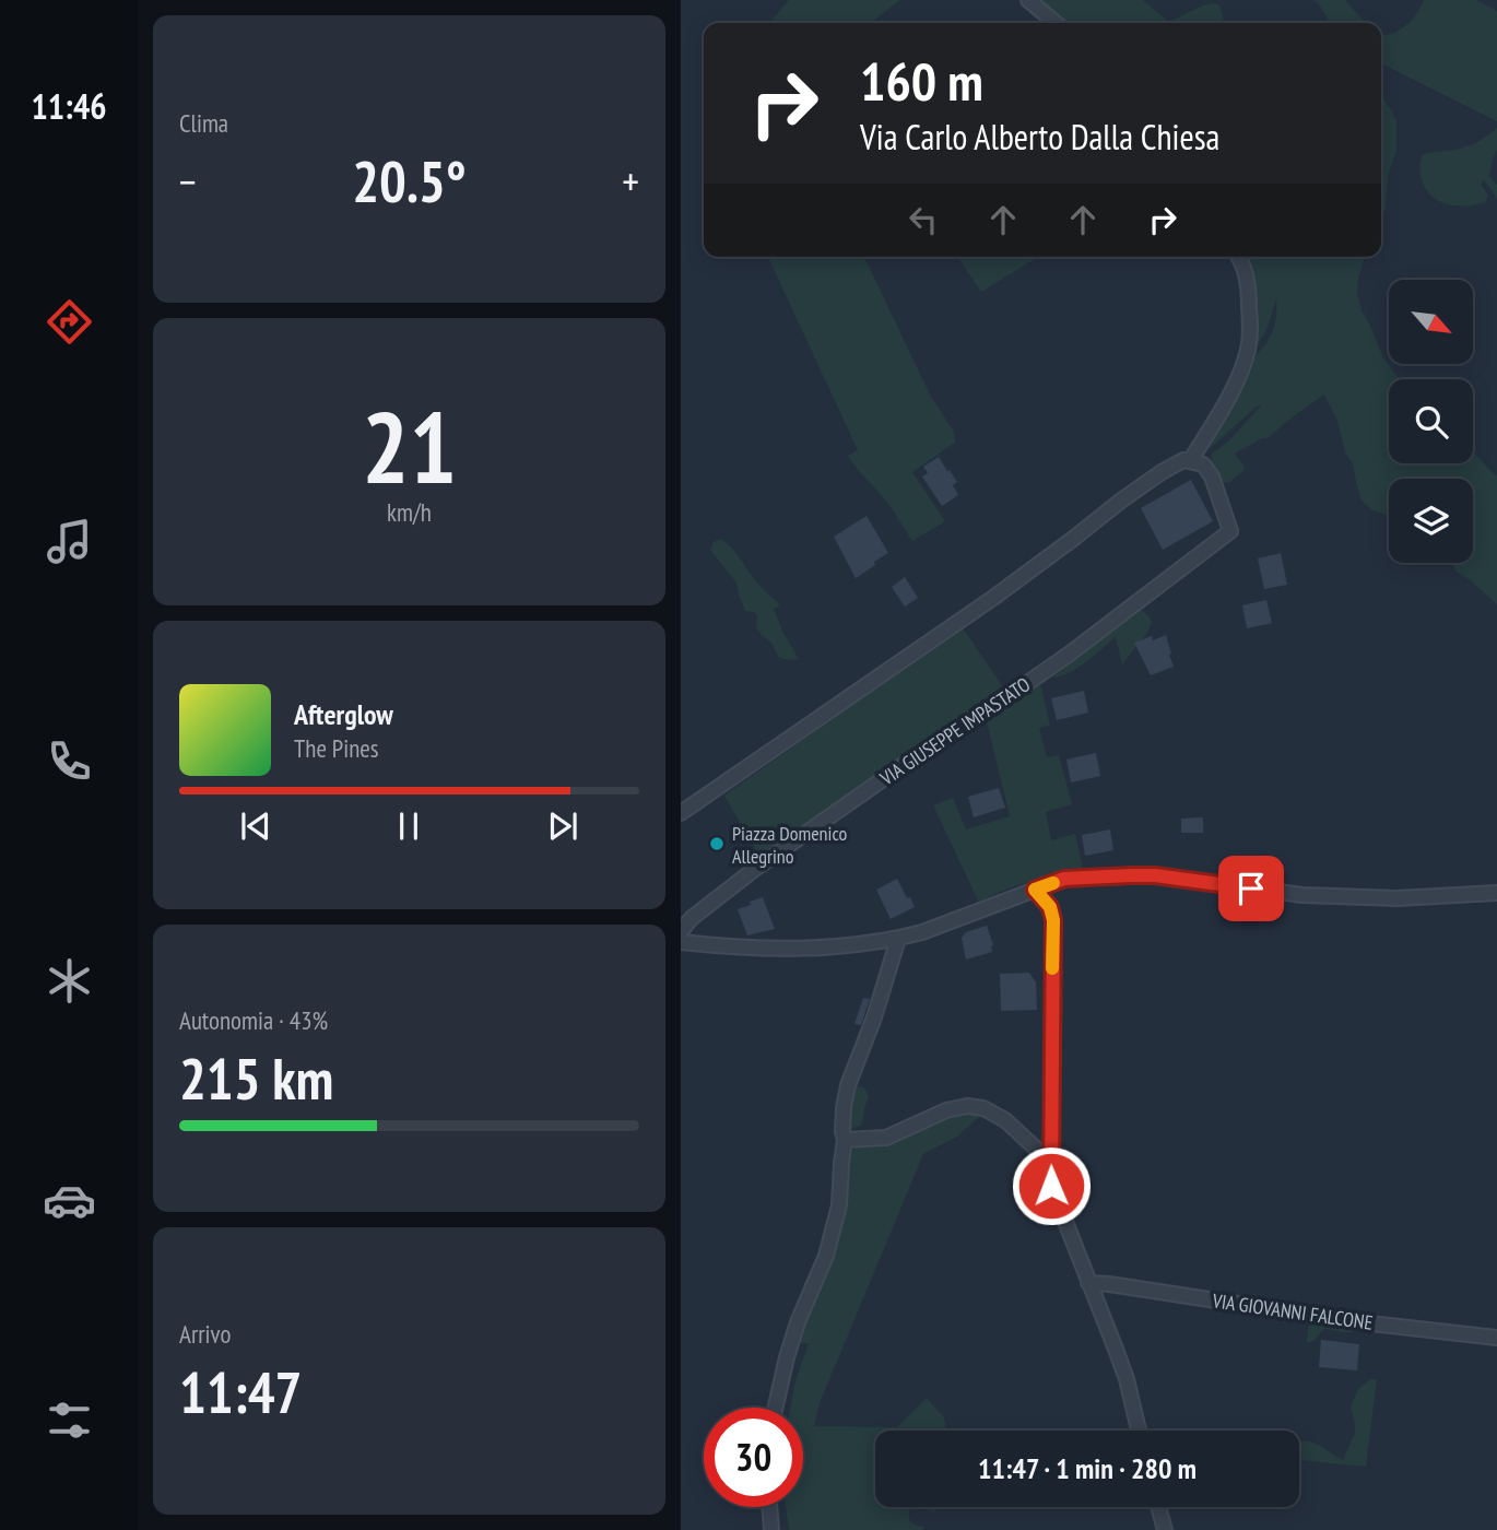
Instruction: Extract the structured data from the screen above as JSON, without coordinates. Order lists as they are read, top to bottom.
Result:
{
  "streets": {
    "street": ["VIA GIUSEPPE IMPASTATO", "VIA GIOVANNI FALCONE"]
  },
  "places": ["Piazza Domenico Allegrino"],
  "north": "bottom right",
  "page": {
    "tabs": "11:46",
    "tile": [
      "Clima",
      ["21", "km/h"],
      ["Autonomia · 43%", "215 km"],
      ["Arrivo", "11:47"]
    ],
    "turn": ["160 m", "Via Carlo Alberto Dalla Chiesa"],
    "heat": ["−", "20.5°", "+"],
    "song": ["Afterglow", "The Pines"],
    "limit": "30",
    "trip": "11:47 · 1 min · 280 m"
  }
}
